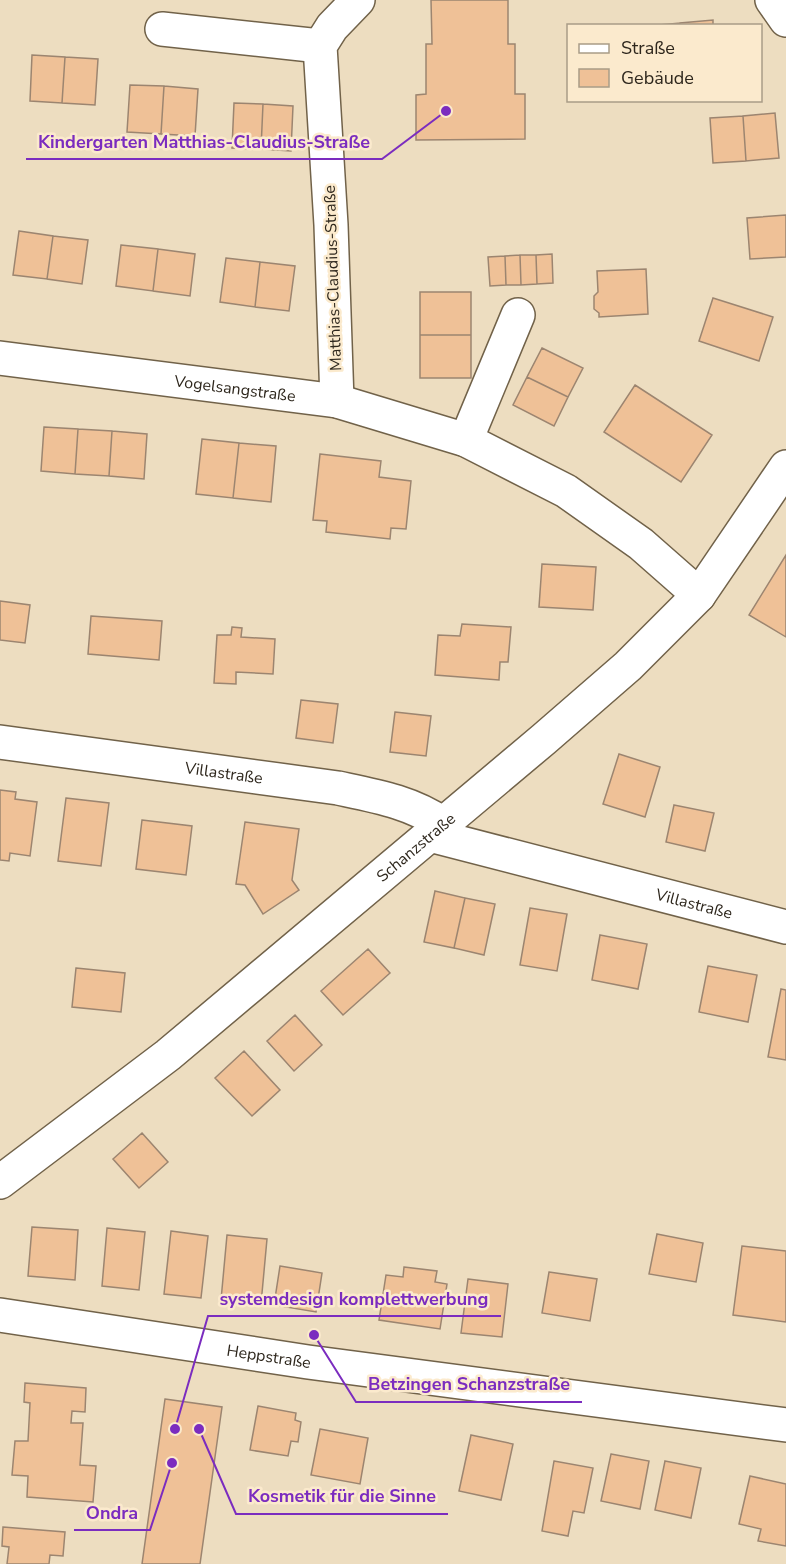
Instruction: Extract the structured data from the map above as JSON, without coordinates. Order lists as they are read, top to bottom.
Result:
{
  "streets": {
    "street": [
      "Matthias-Claudius-Straße",
      "Vogelsangstraße",
      "Villastraße",
      "Schanzstraße",
      "Heppstraße"
    ]
  },
  "crossings": [
    ["Matthias-Claudius-Straße", "Vogelsangstraße"],
    ["Vogelsangstraße", "Schanzstraße"],
    ["Villastraße", "Schanzstraße"]
  ],
  "places": [
    "Kindergarten Matthias-Claudius-Straße",
    "Betzingen Schanzstraße",
    "systemdesign komplettwerbung",
    "Kosmetik für die Sinne",
    "Ondra"
  ],
  "legend": ["Straße", "Gebäude"]
}
